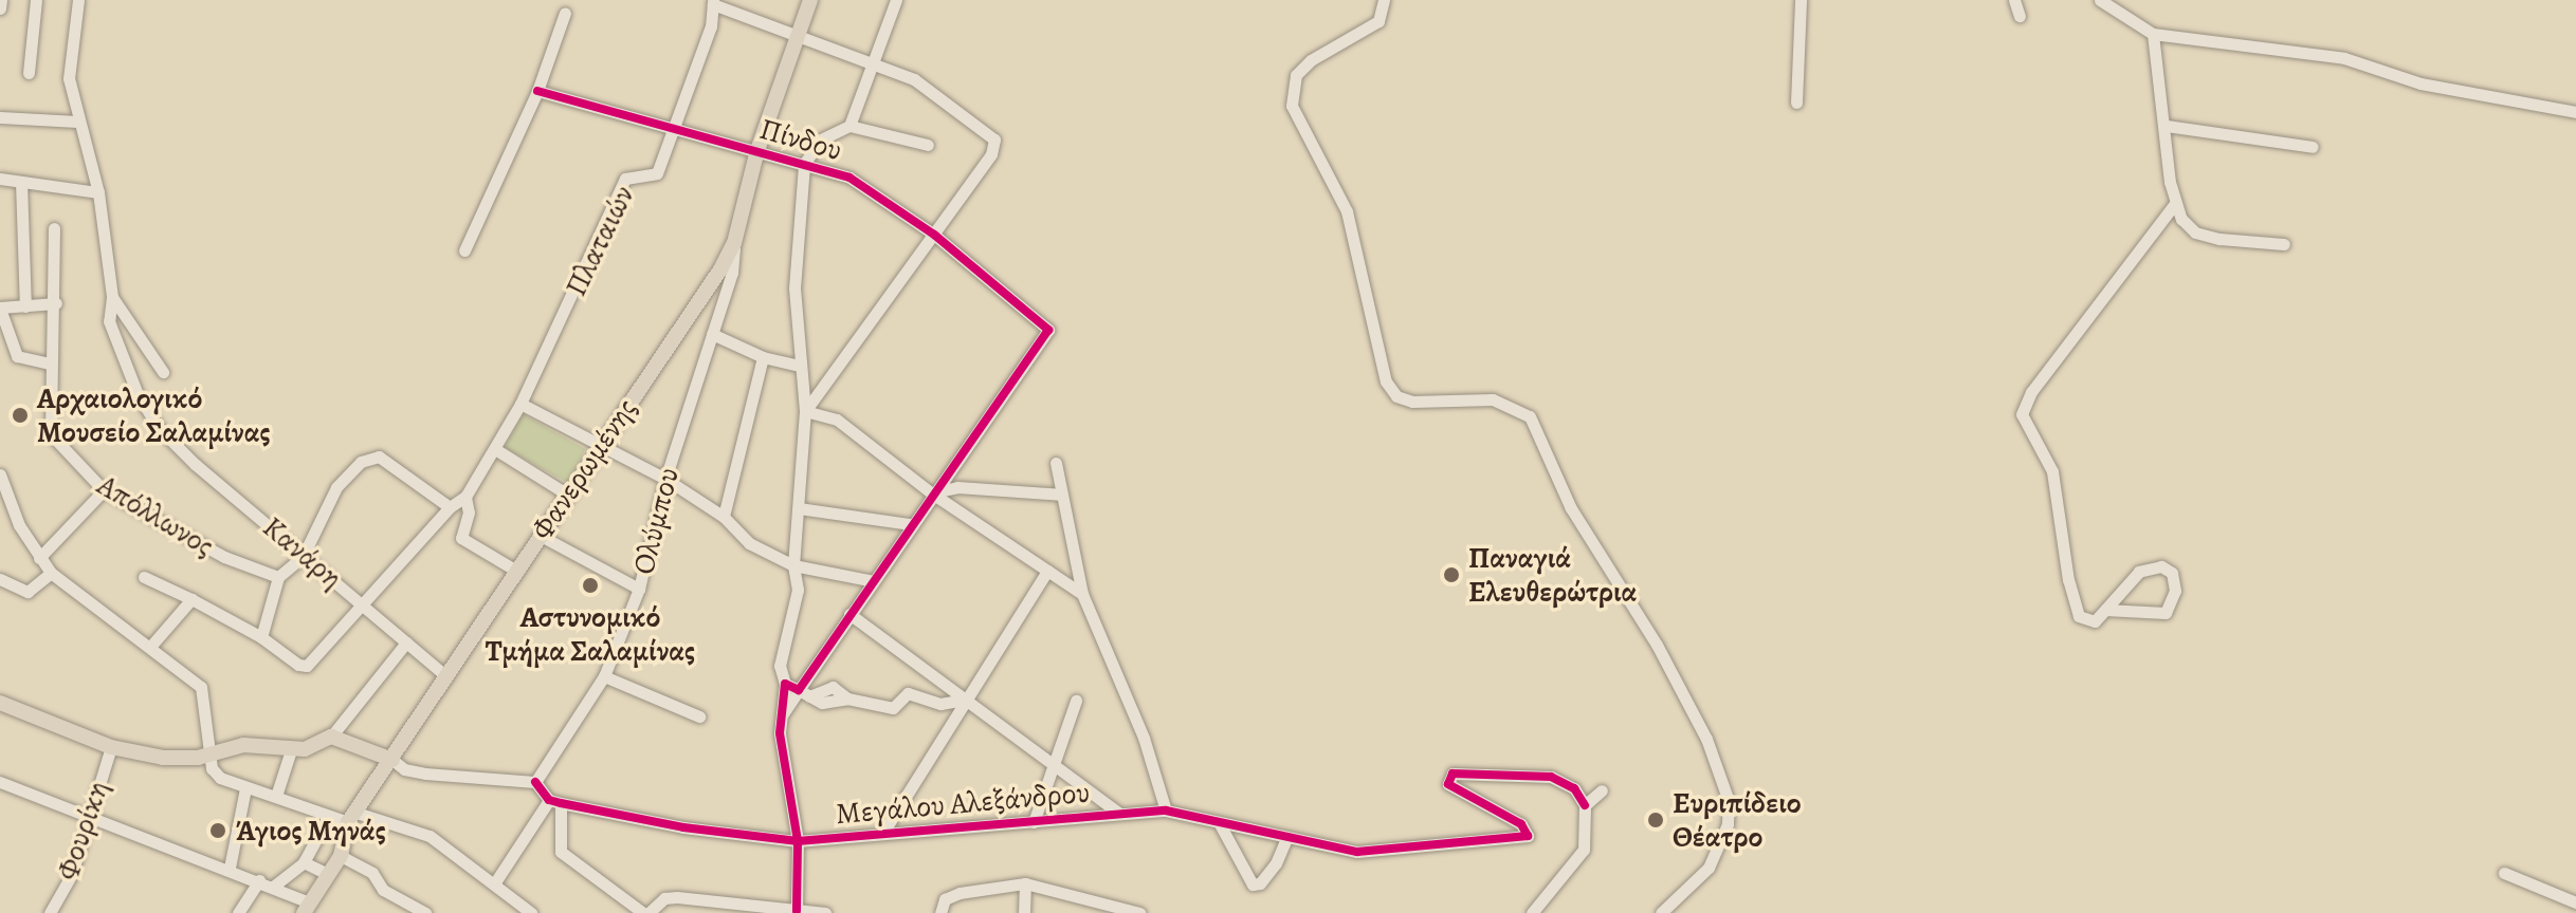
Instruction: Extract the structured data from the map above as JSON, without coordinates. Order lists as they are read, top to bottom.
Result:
{
  "streets": {
    "main road": ["Φανερωμένης"],
    "street": [
      "Πίνδου",
      "Πλαταιών",
      "Απόλλωνος",
      "Ολύμπου",
      "Κανάρη",
      "Μεγάλου Αλεξάνδρου",
      "Φουρίκη"
    ]
  },
  "crossings": [
    ["Πίνδου", "Πλαταιών"],
    ["Πίνδου", "Φανερωμένης"],
    ["Φανερωμένης", "Ολύμπου"],
    ["Φανερωμένης", "Κανάρη"]
  ],
  "places": [
    "Αρχαιολογικό Μουσείο Σαλαμίνας",
    "Παναγιά Ελευθερώτρια",
    "Αστυνομικό Τμήμα Σαλαμίνας",
    "Ευριπίδειο Θέατρο",
    "Άγιος Μηνάς"
  ]
}
